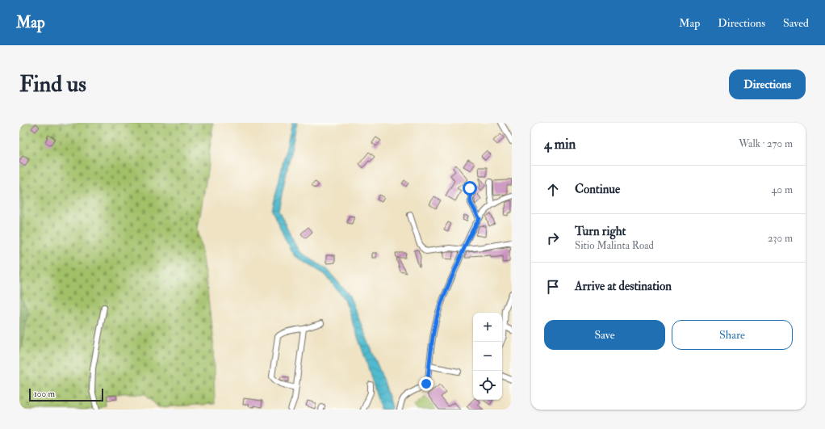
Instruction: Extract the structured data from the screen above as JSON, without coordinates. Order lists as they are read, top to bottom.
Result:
{
  "scale_bar": "100 m",
  "page": {
    "header": "Map",
    "nav": ["Map", "Directions", "Saved"],
    "buttons": [
      "Directions",
      ["Save", "Share"]
    ],
    "title": "Find us",
    "heading": ["4 min", "Walk · 270 m"],
    "list": [
      ["Continue", "40 m"],
      ["Turn right", "Sitio Malinta Road", "230 m"],
      "Arrive at destination"
    ],
    "map_buttons": ["+", "−"],
    "scale": "100 m"
  }
}
